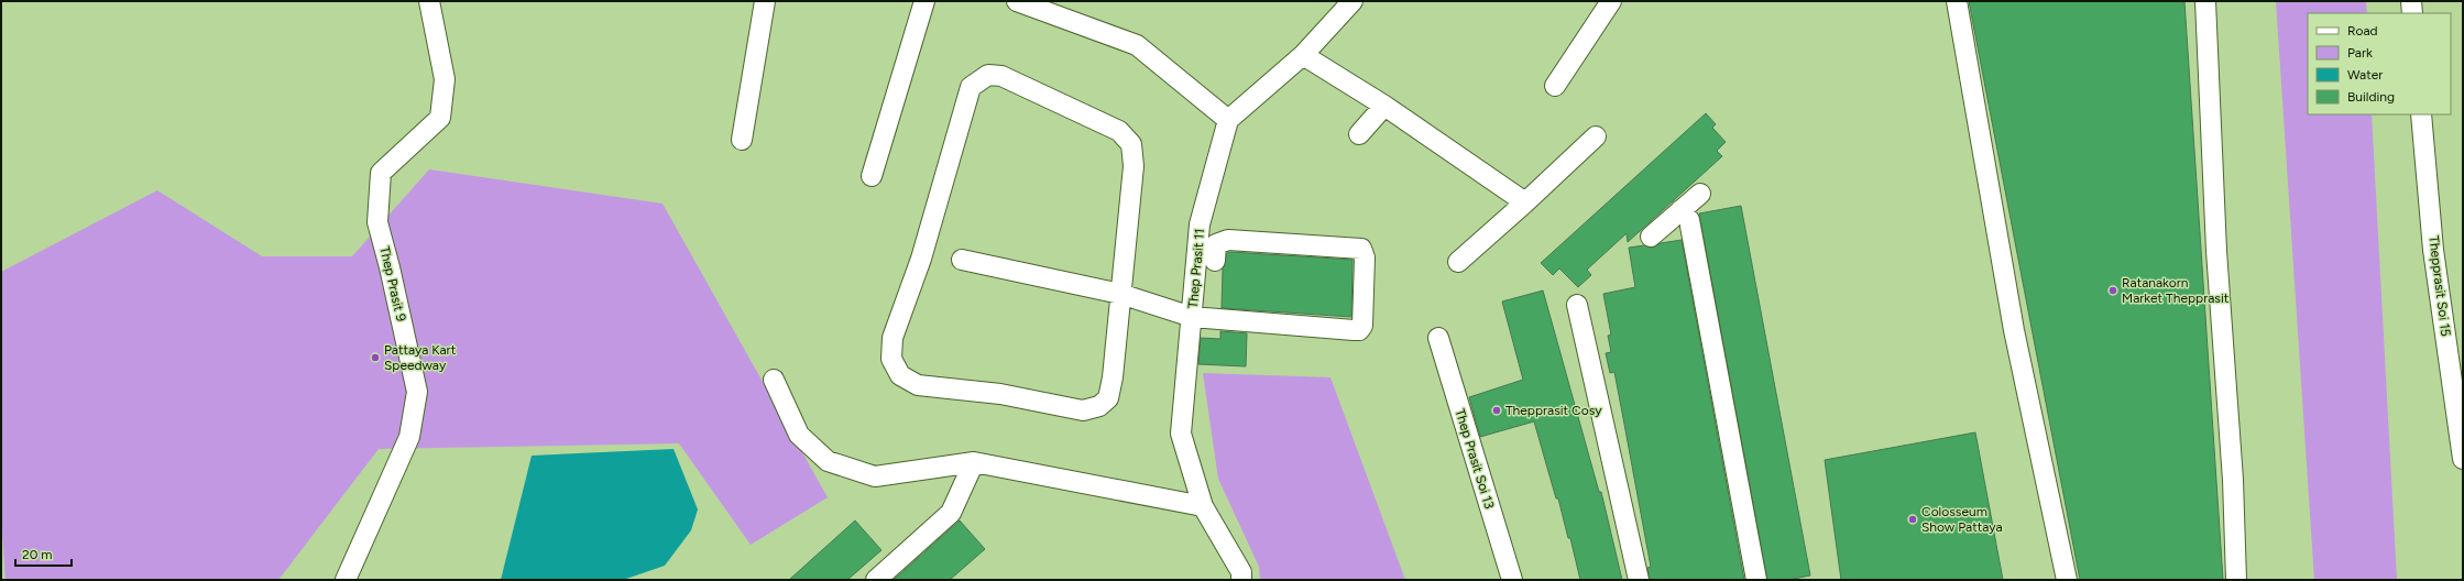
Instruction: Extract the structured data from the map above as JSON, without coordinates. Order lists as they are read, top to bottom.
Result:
{
  "streets": {
    "street": [
      "Thep Prasit 11",
      "Thep Prasit 9",
      "Thepprasit Soi 15",
      "Thep Prasit Soi 13"
    ]
  },
  "places": [
    "Ratanakorn Market Thepprasit",
    "Pattaya Kart Speedway",
    "Thepprasit Cosy",
    "Colosseum Show Pattaya"
  ],
  "legend": [
    "Road",
    "Park",
    "Water",
    "Building"
  ],
  "scale_bar": "20 m"
}
